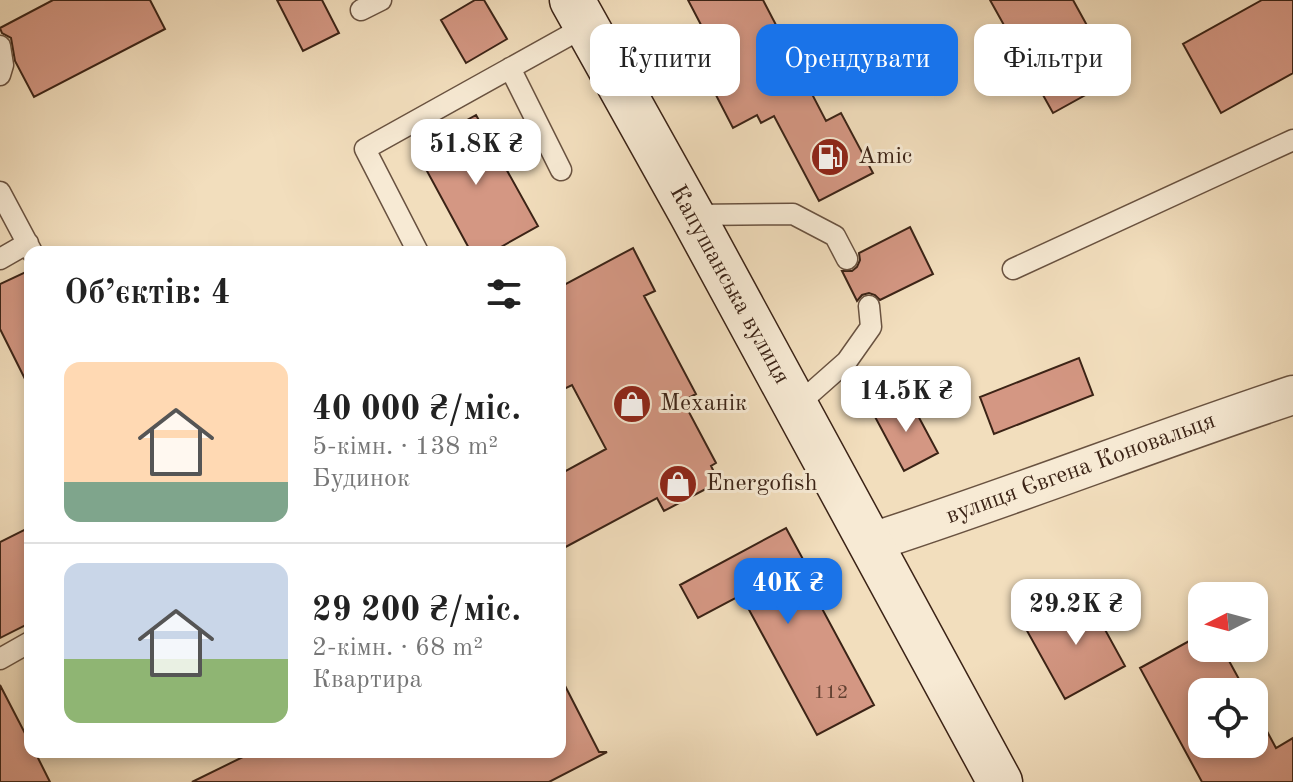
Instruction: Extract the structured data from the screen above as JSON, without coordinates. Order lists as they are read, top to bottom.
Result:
{
  "streets": {
    "street": ["Капушанська вулиця", "вулиця Євгена Коновальця"]
  },
  "crossings": [
    ["Капушанська вулиця", "вулиця Євгена Коновальця"]
  ],
  "places": {
    "fuel station": ["Amic"],
    "shop": ["Механік", "Energofish"]
  },
  "house_numbers": ["112"],
  "north": "left",
  "page": {
    "chip": ["Купити", "Орендувати", "Фільтри"],
    "price": [
      "51.8K ₴",
      "14.5K ₴",
      "40K ₴",
      "29.2K ₴"
    ],
    "heading": "Об’єктів: 4",
    "list": [
      {
        "name": "40 000 ₴/міс.",
        "note": "5-кімн. · 138 m² · Будинок"
      },
      {
        "name": "29 200 ₴/міс.",
        "note": "2-кімн. · 68 m² · Квартира"
      }
    ]
  }
}
